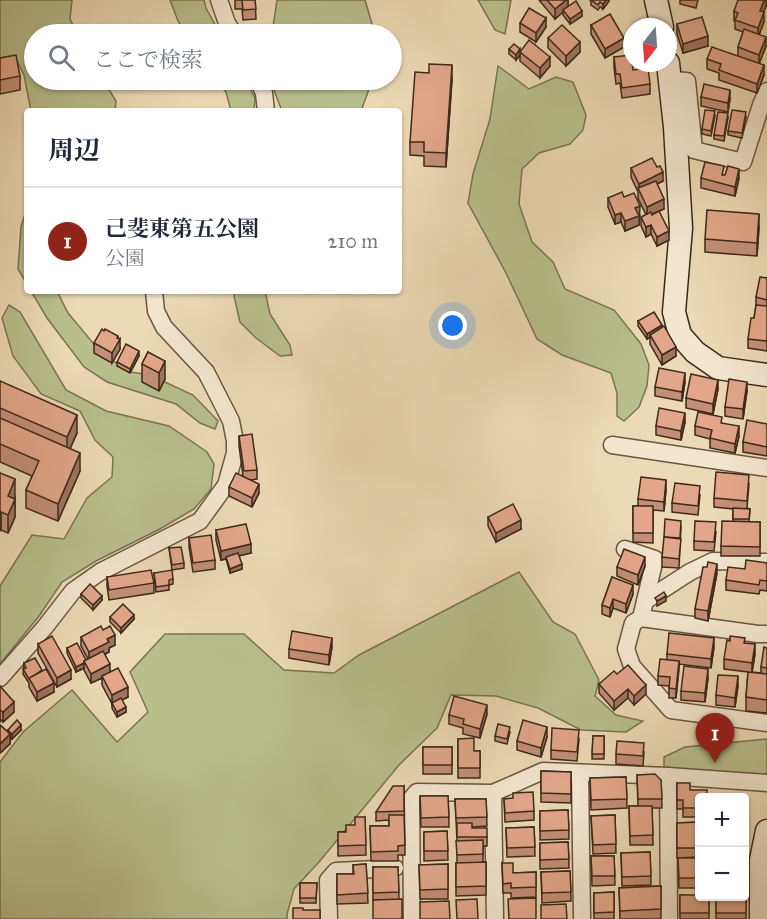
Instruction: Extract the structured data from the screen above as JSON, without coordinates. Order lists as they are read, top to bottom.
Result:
{
  "north": "bottom",
  "page": {
    "search": "ここで検索",
    "heading": "周辺",
    "list": [
      {
        "mark": "1",
        "name": "己斐東第五公園",
        "note": "公園",
        "value": "210 m"
      }
    ],
    "pins": "1",
    "map_buttons": ["+", "−"]
  }
}
